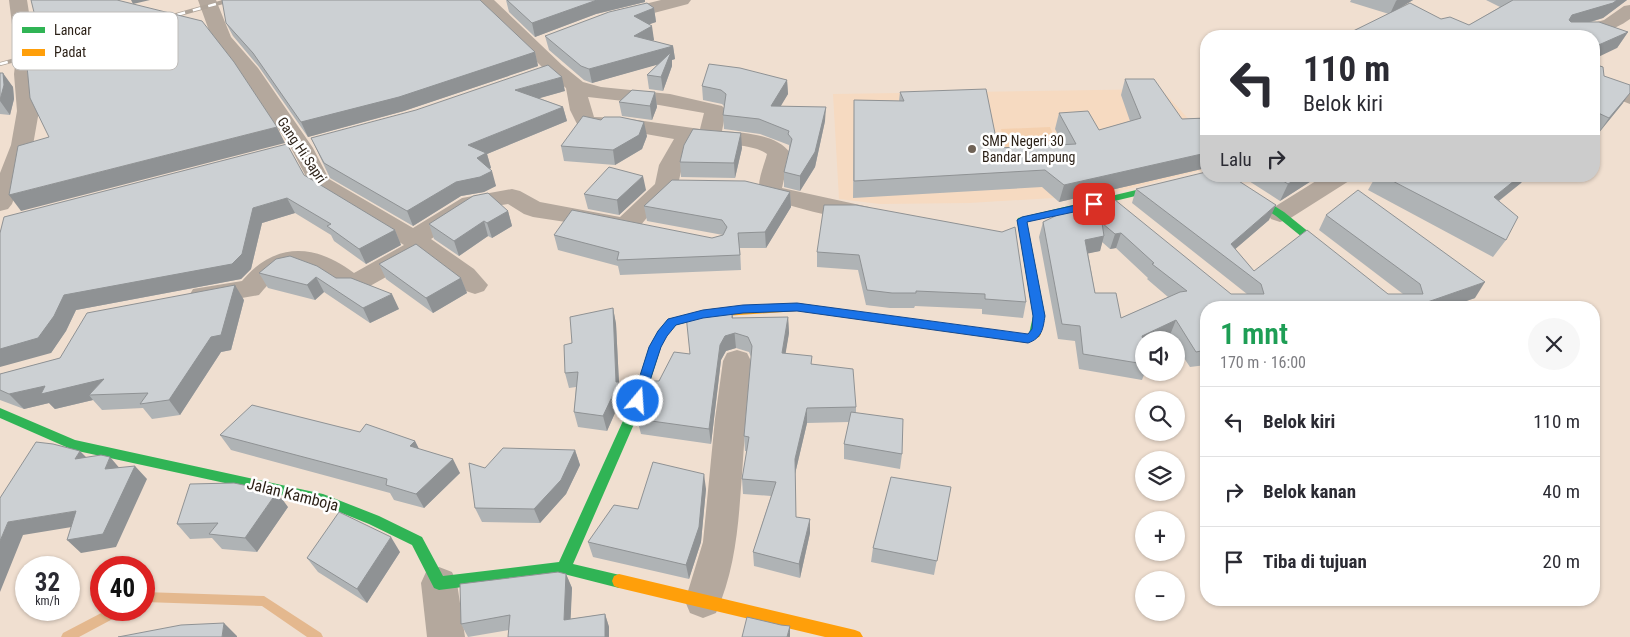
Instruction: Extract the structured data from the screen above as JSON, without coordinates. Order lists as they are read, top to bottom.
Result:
{
  "streets": {
    "street": ["Gang Hi.Sapri", "Jalan Kamboja"]
  },
  "places": ["SMP Negeri 30 Bandar Lampung"],
  "legend": ["Lancar", "Padat"],
  "page": {
    "turn": ["110 m", "Belok kiri"],
    "then": "Lalu",
    "heading": ["1 mnt", "170 m · 16:00"],
    "map_buttons": ["+", "−"],
    "list": [
      {
        "name": "Belok kiri",
        "value": "110 m"
      },
      {
        "name": "Belok kanan",
        "value": "40 m"
      },
      {
        "name": "Tiba di tujuan",
        "value": "20 m"
      }
    ],
    "speed": "32 km/h",
    "limit": "40"
  }
}
